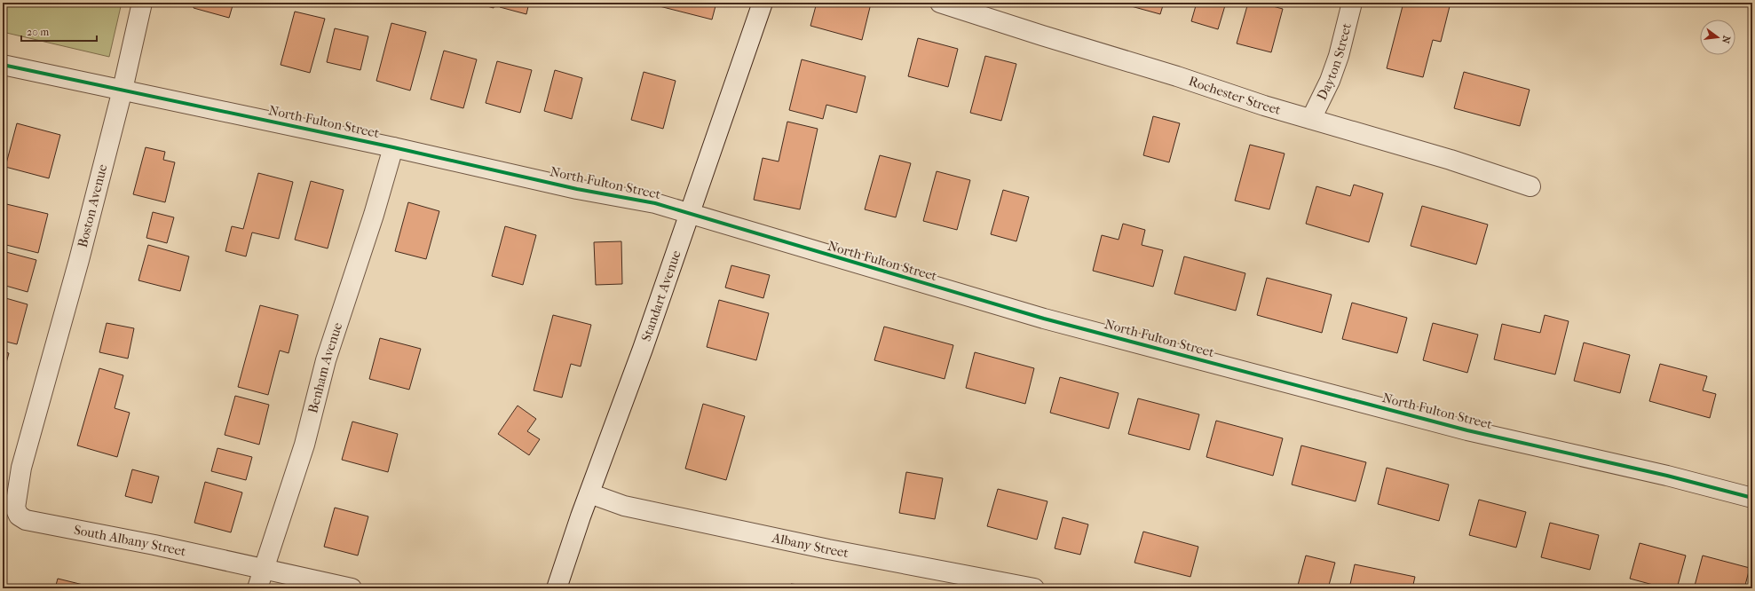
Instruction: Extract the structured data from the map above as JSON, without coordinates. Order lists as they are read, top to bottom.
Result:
{
  "streets": {
    "street": [
      "Dayton Street",
      "Rochester Street",
      "North Fulton Street",
      "Boston Avenue",
      "Standart Avenue",
      "Benham Avenue",
      "South Albany Street",
      "Albany Street"
    ]
  },
  "crossings": [
    ["Dayton Street", "Rochester Street"],
    ["North Fulton Street", "Boston Avenue"],
    ["North Fulton Street", "Standart Avenue"],
    ["North Fulton Street", "Benham Avenue"],
    ["Boston Avenue", "South Albany Street"],
    ["Standart Avenue", "Albany Street"],
    ["Benham Avenue", "South Albany Street"]
  ],
  "scale_bar": "20 m",
  "north": "right"
}
